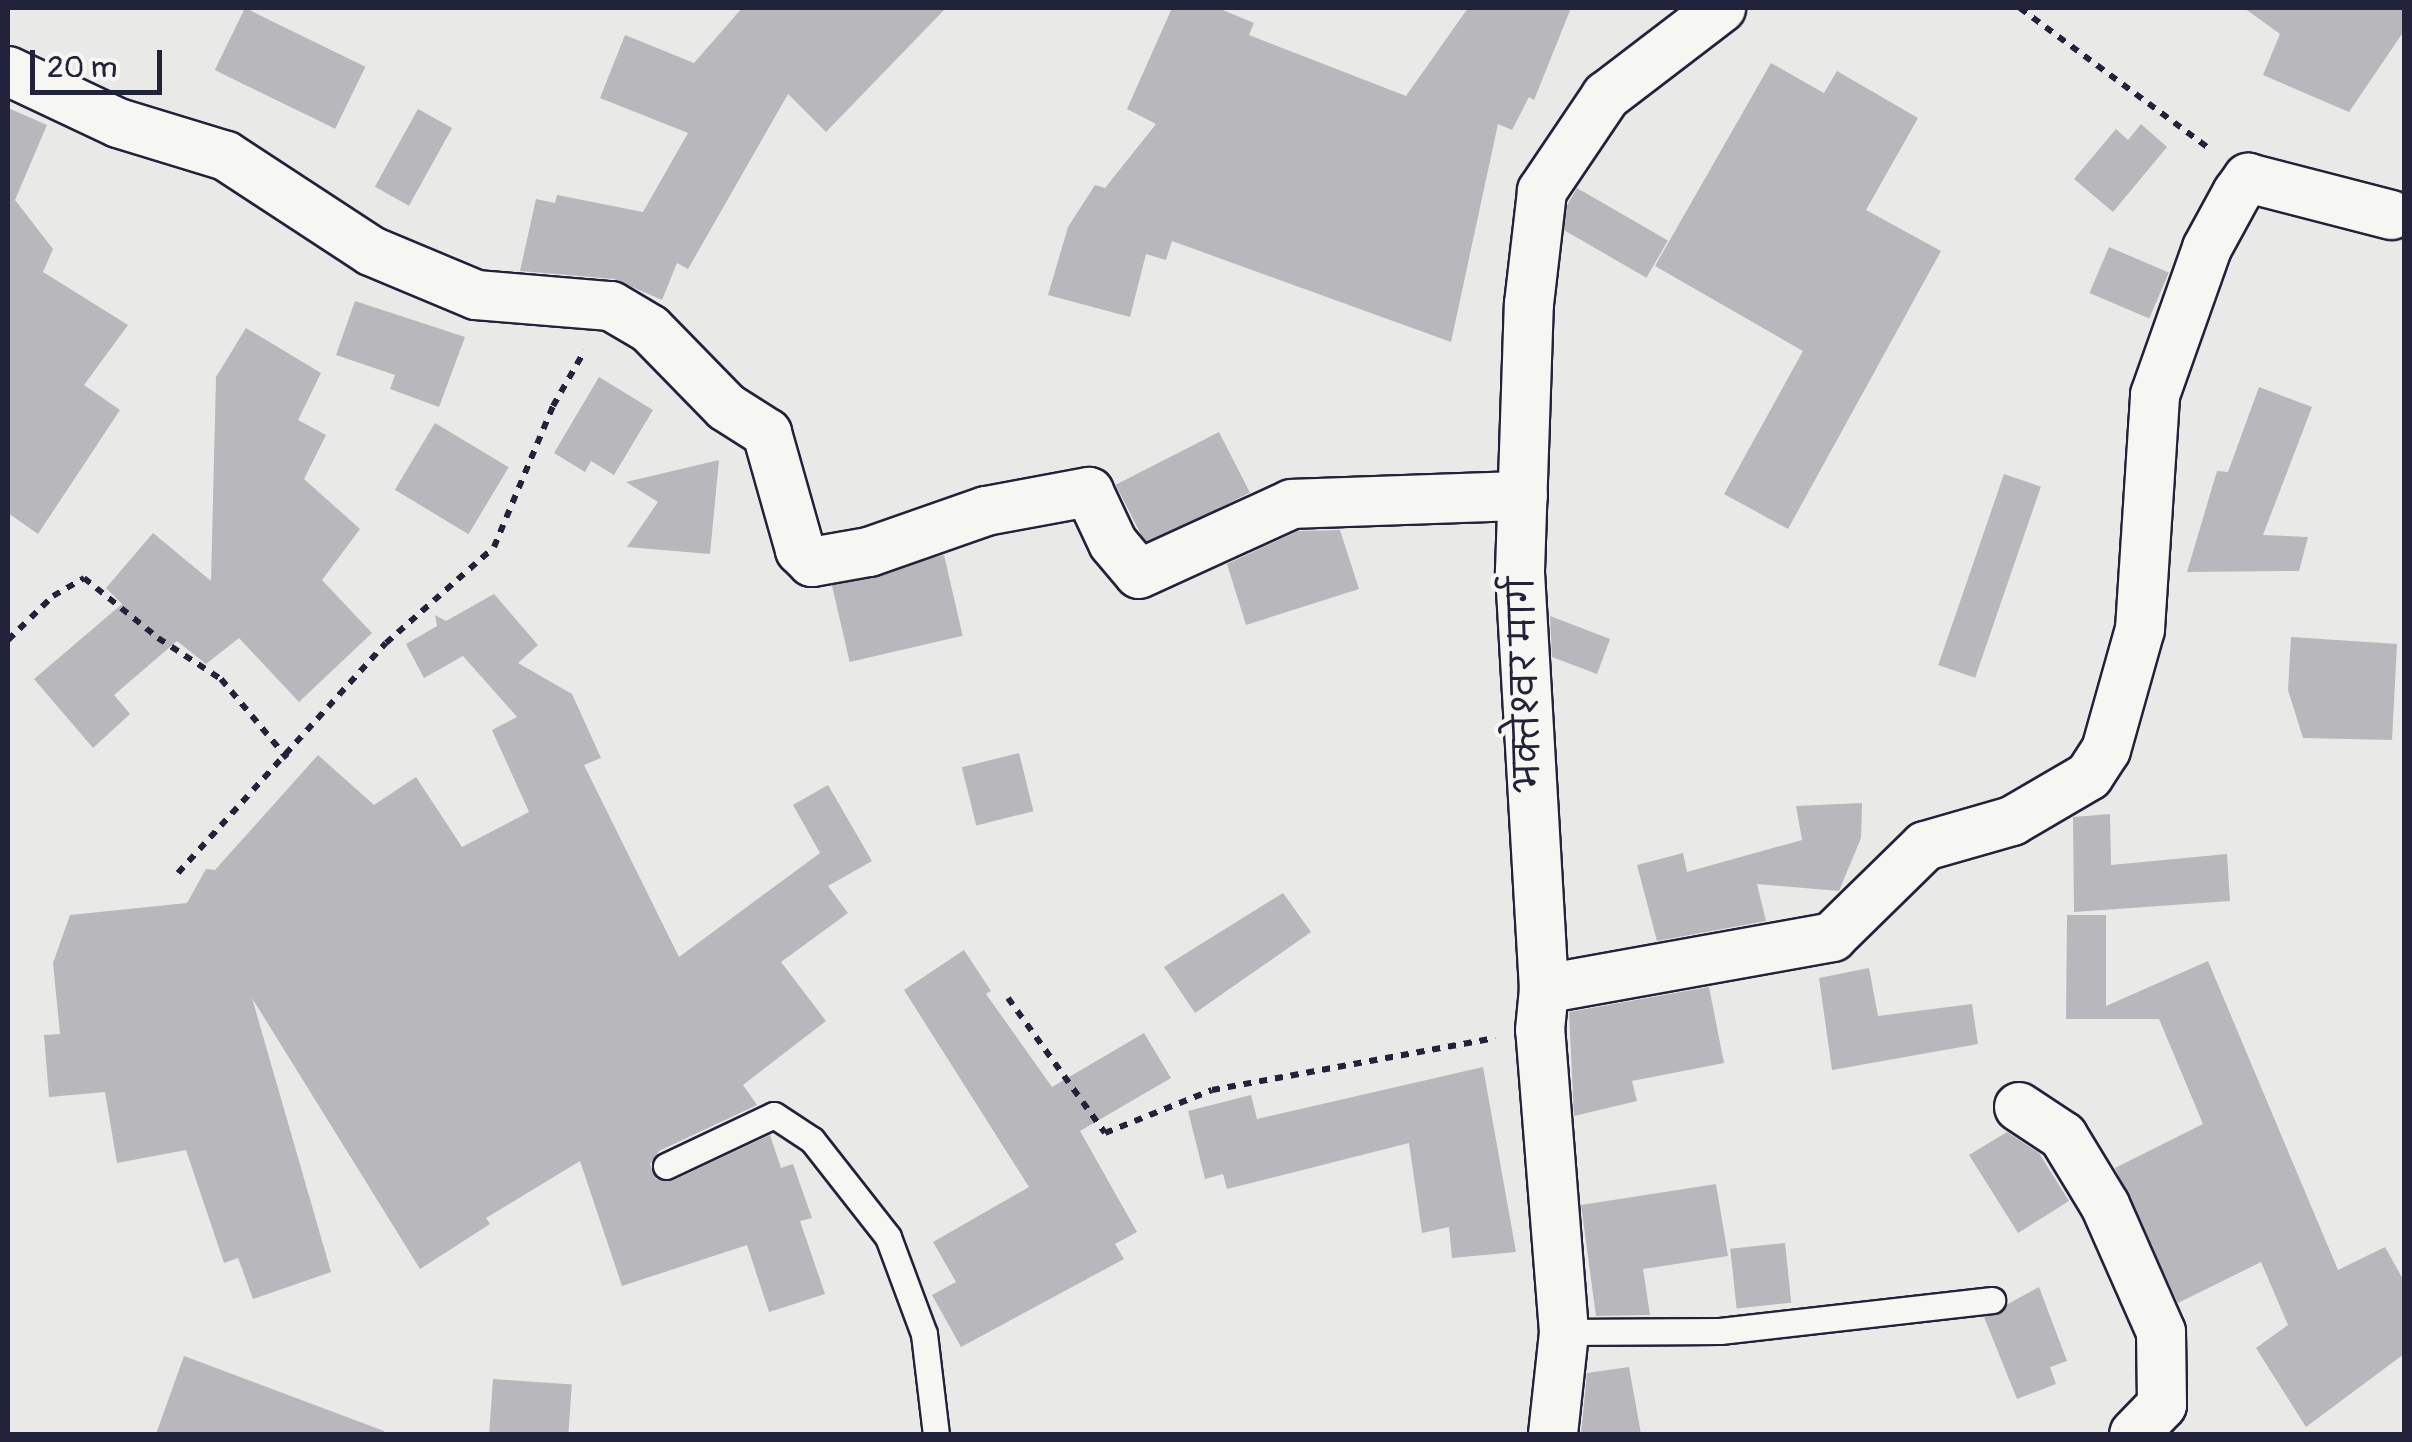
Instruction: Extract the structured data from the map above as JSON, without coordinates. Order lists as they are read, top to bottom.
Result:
{
  "streets": {
    "street": ["भक्तेश्वर मार्ग"]
  },
  "scale_bar": "20 m"
}
